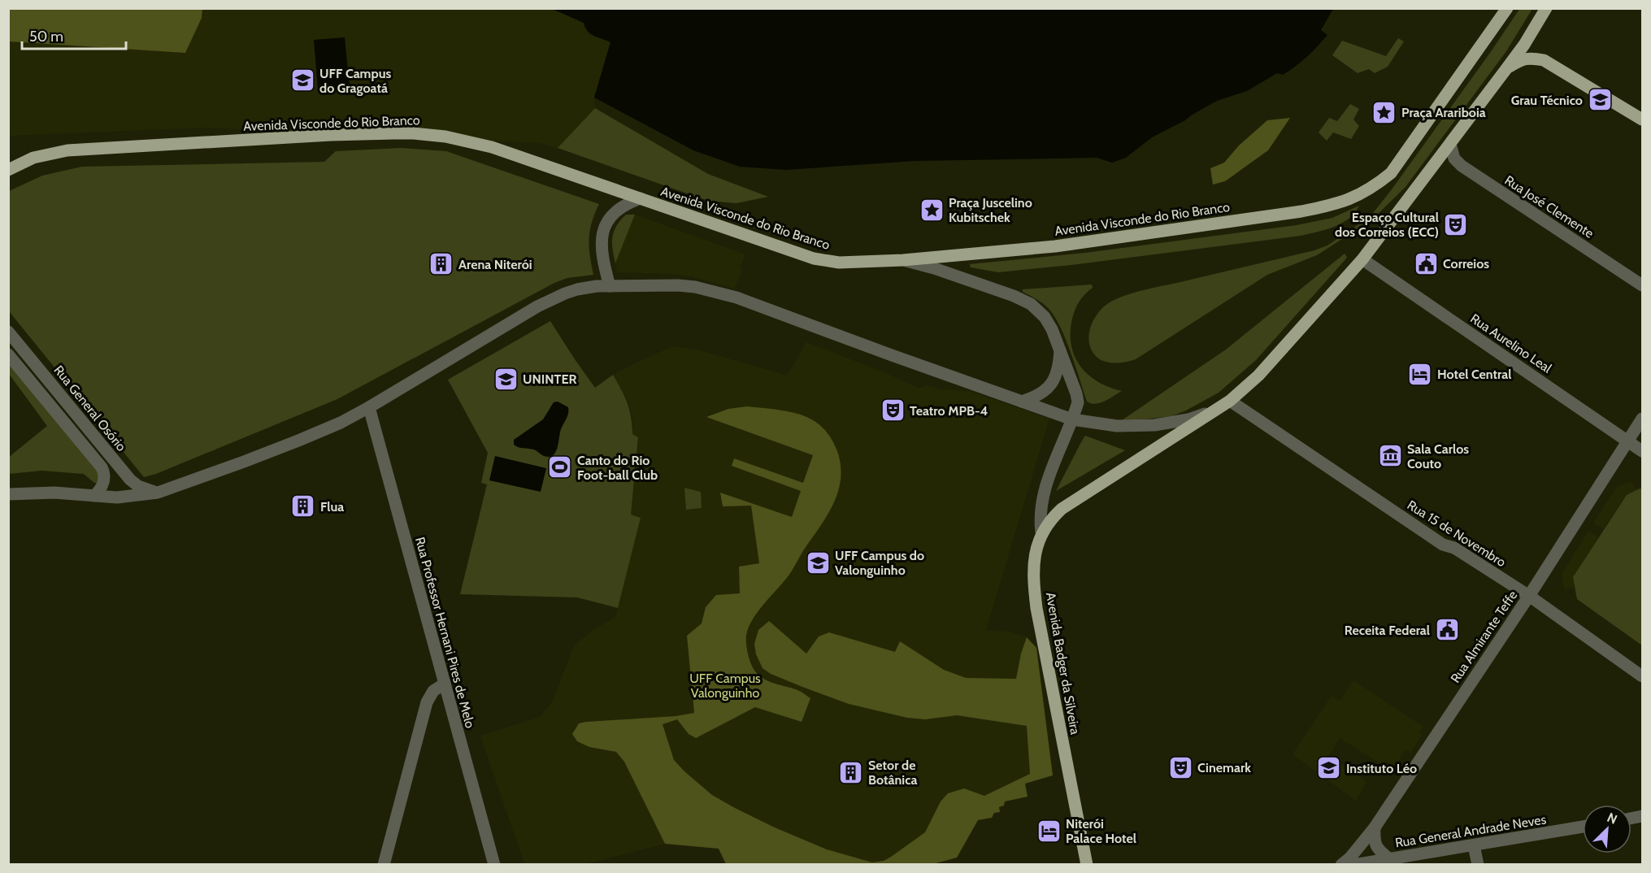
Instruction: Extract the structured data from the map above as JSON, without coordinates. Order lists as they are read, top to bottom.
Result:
{
  "streets": {
    "main road": ["Avenida Visconde do Rio Branco", "Avenida Badger da Silveira"],
    "street": [
      "Rua José Clemente",
      "Rua Aurelino Leal",
      "Rua General Osório",
      "Rua 15 de Novembro",
      "Rua Professor Hernani Pires de Melo",
      "Rua Almirante Teffe",
      "Rua General Andrade Neves"
    ]
  },
  "crossings": [
    ["Rua Aurelino Leal", "Rua Almirante Teffe"],
    ["Rua 15 de Novembro", "Rua Almirante Teffe"]
  ],
  "parks": ["UFF Campus Valonguinho"],
  "places": {
    "school or university": [
      "UFF Campus do Gragoatá",
      "Grau Técnico",
      "UNINTER",
      "UFF Campus do Valonguinho",
      "Instituto Léo"
    ],
    "place": ["Praça Arariboia", "Praça Juscelino Kubitschek"],
    "theatre": ["Espaço Cultural dos Correios (ECC)", "Teatro MPB-4", "Cinemark"],
    "public building": ["Correios", "Receita Federal"],
    "building": ["Arena Niterói", "Flua", "Setor de Botânica"],
    "hotel": ["Hotel Central", "Niterói Palace Hotel"],
    "museum": ["Sala Carlos Couto"],
    "sports": ["Canto do Rio Foot-ball Club"]
  },
  "scale_bar": "50 m",
  "north": "top right"
}
